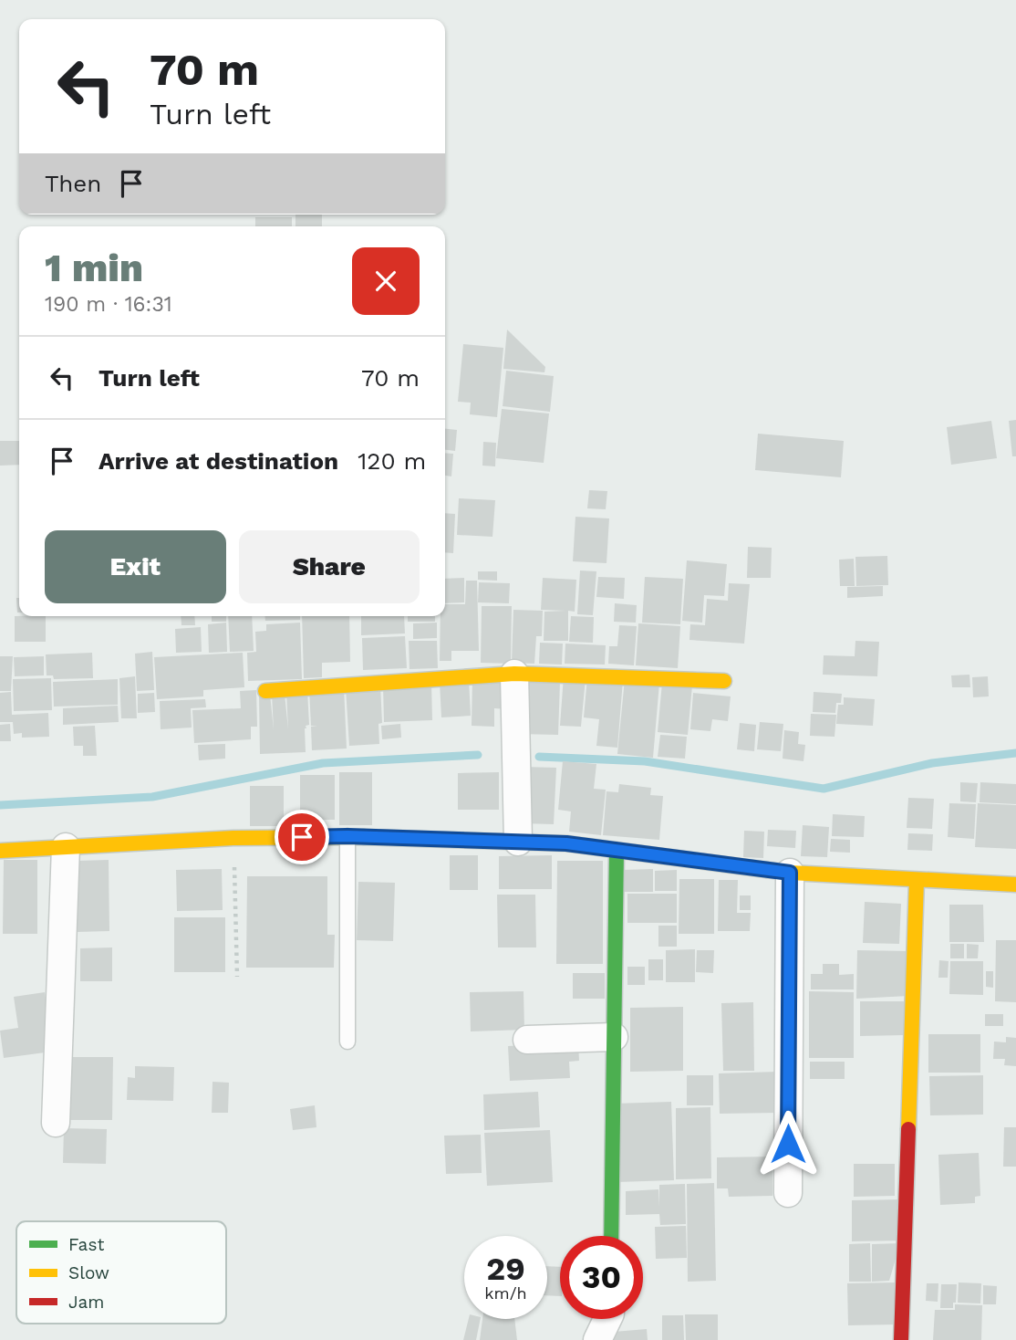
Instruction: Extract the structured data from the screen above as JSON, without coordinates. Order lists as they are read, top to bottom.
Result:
{
  "legend": ["Fast", "Slow", "Jam"],
  "page": {
    "turn": ["70 m", "Turn left"],
    "then": "Then",
    "heading": ["1 min", "190 m · 16:31"],
    "list": [
      {
        "name": "Turn left",
        "value": "70 m"
      },
      {
        "name": "Arrive at destination",
        "value": "120 m"
      }
    ],
    "buttons": ["Exit", "Share"],
    "speed": "29 km/h",
    "limit": "30"
  }
}
